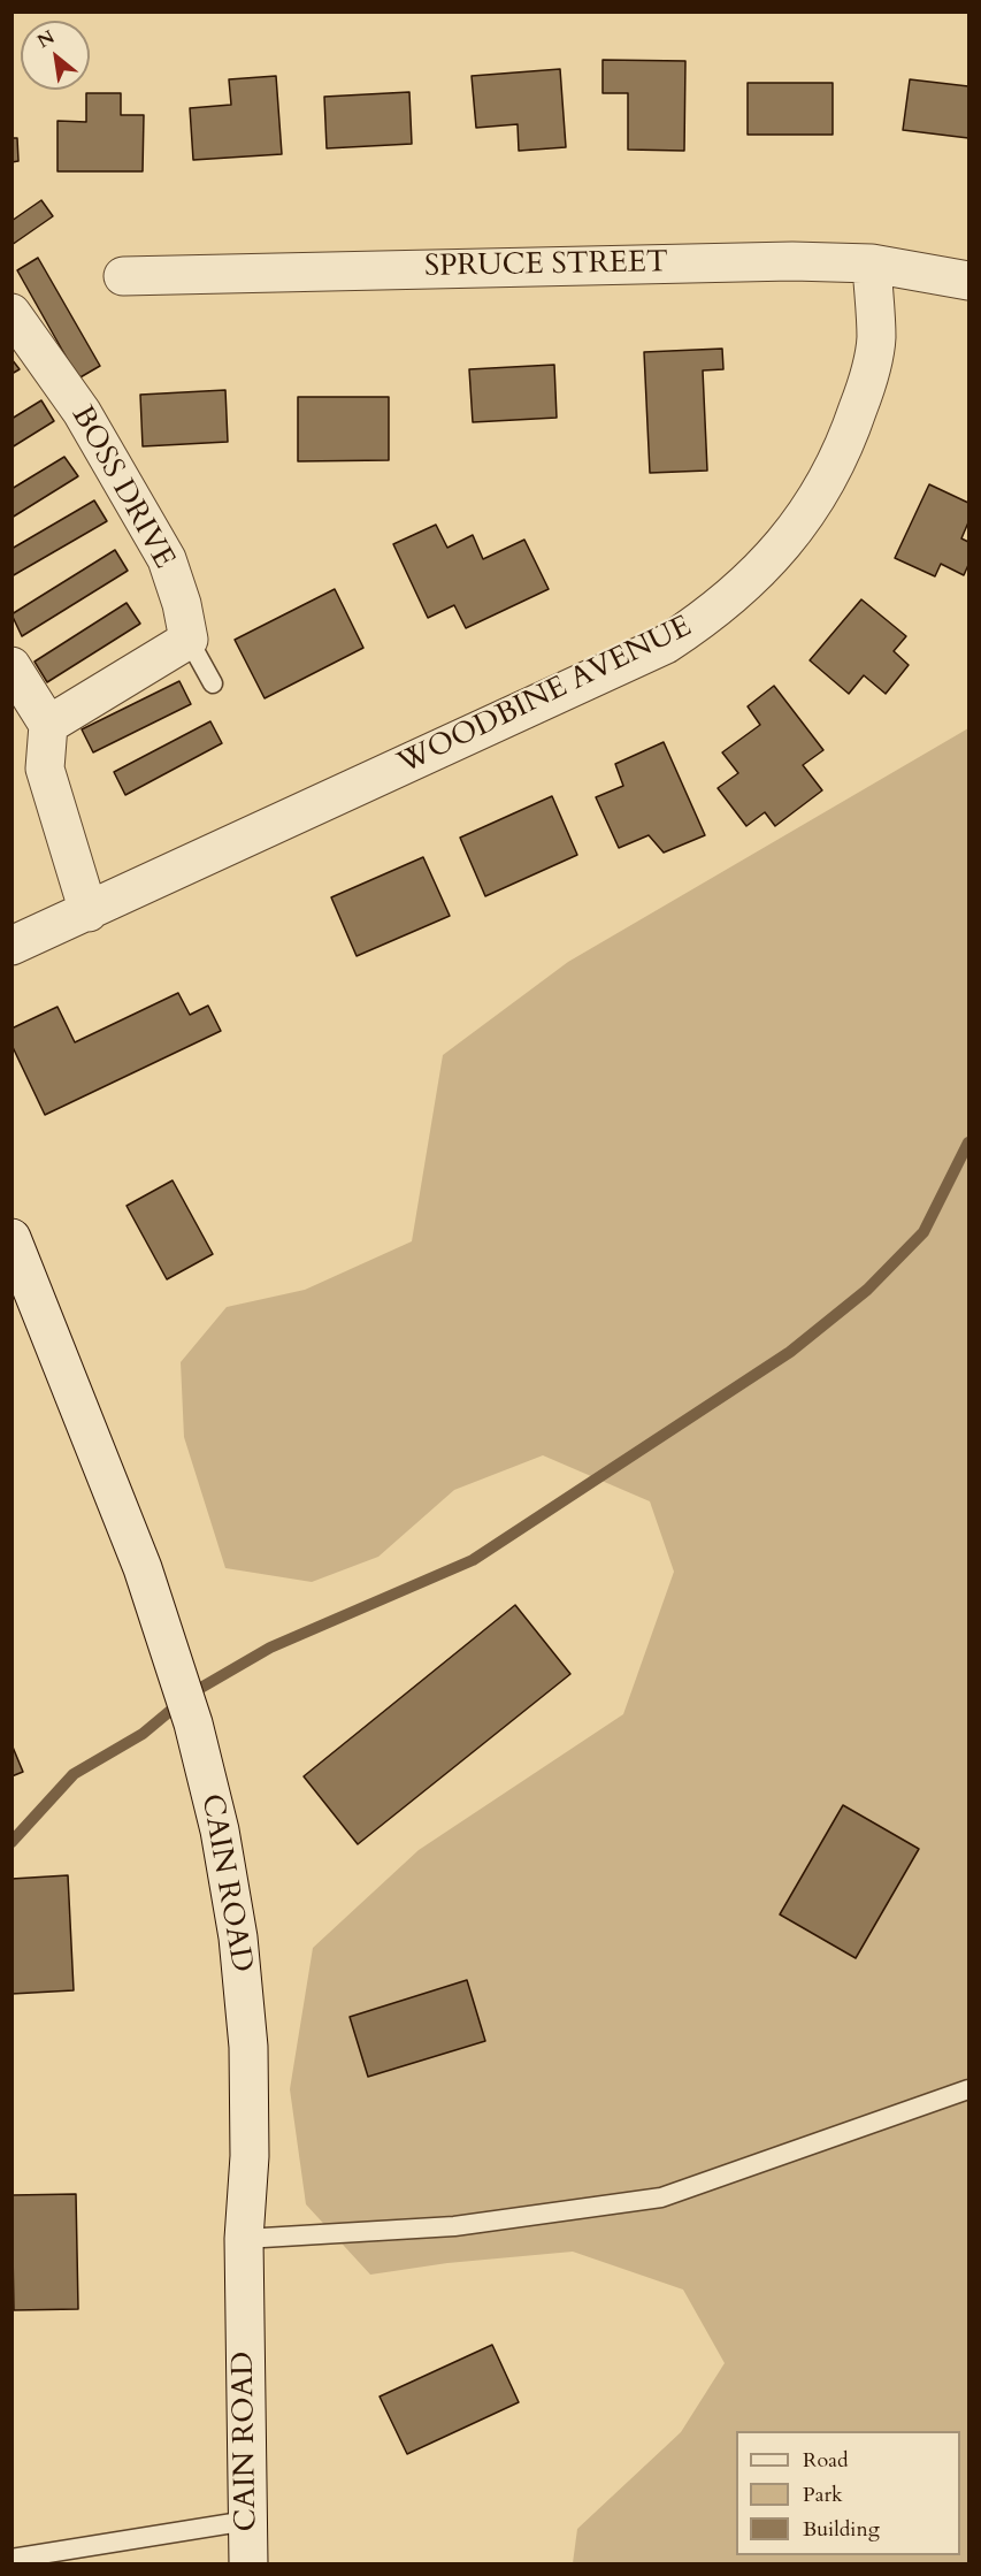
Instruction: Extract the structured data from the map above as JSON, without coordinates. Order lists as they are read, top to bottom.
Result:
{
  "streets": {
    "street": [
      "SPRUCE STREET",
      "BOSS DRIVE",
      "WOODBINE AVENUE",
      "CAIN ROAD"
    ]
  },
  "crossings": [
    ["SPRUCE STREET", "WOODBINE AVENUE"]
  ],
  "legend": ["Road", "Park", "Building"],
  "north": "top left"
}
